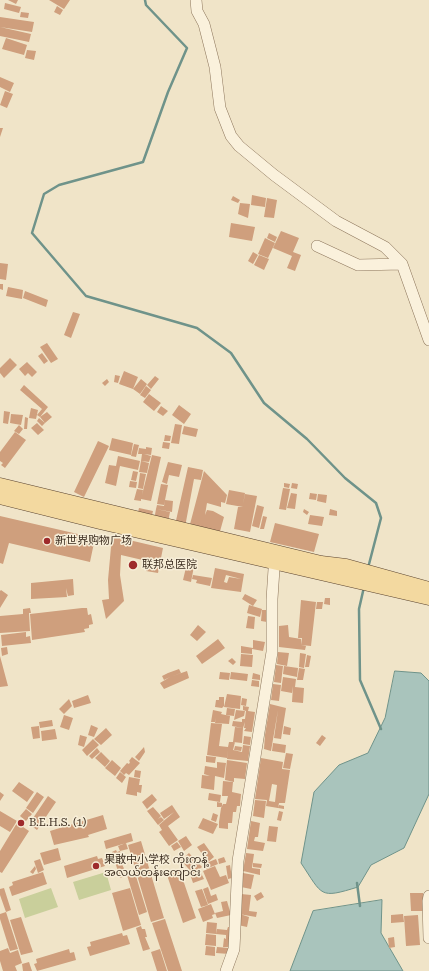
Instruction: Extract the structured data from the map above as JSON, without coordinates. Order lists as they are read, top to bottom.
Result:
{
  "places": [
    "新世界购物广场",
    "联邦总医院",
    "B.E.H.S. (1)",
    "果敢中小学校 ကိုးကန့် အလယ်တန်းကျောင်း"
  ]
}
